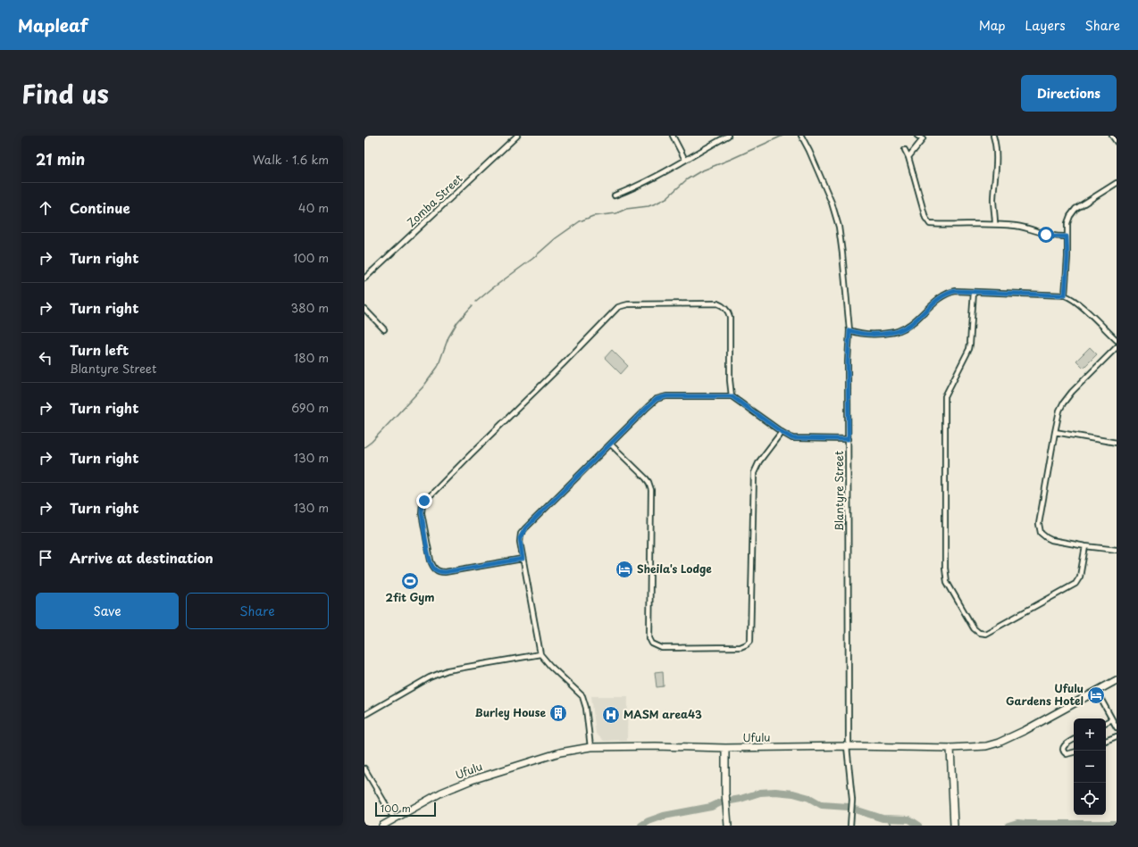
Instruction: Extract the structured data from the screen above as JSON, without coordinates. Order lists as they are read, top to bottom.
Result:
{
  "streets": {
    "street": ["Zomba Street", "Blantyre Street", "Ufulu"]
  },
  "crossings": [
    ["Blantyre Street", "Ufulu"]
  ],
  "places": {
    "hotel": ["Sheila's Lodge", "Ufulu Gardens Hotel"],
    "sports": ["2fit Gym"],
    "building": ["Burley House"],
    "hospital": ["MASM area43"]
  },
  "scale_bar": "100 m",
  "page": {
    "header": "Mapleaf",
    "nav": ["Map", "Layers", "Share"],
    "title": "Find us",
    "buttons": [
      "Directions",
      ["Save", "Share"]
    ],
    "heading": ["21 min", "Walk · 1.6 km"],
    "list": [
      ["Continue", "40 m"],
      ["Turn right", "100 m"],
      ["Turn right", "380 m"],
      ["Turn left", "Blantyre Street", "180 m"],
      ["Turn right", "690 m"],
      ["Turn right", "130 m"],
      ["Turn right", "130 m"],
      "Arrive at destination"
    ],
    "map_buttons": ["+", "−"],
    "scale": "100 m"
  }
}
